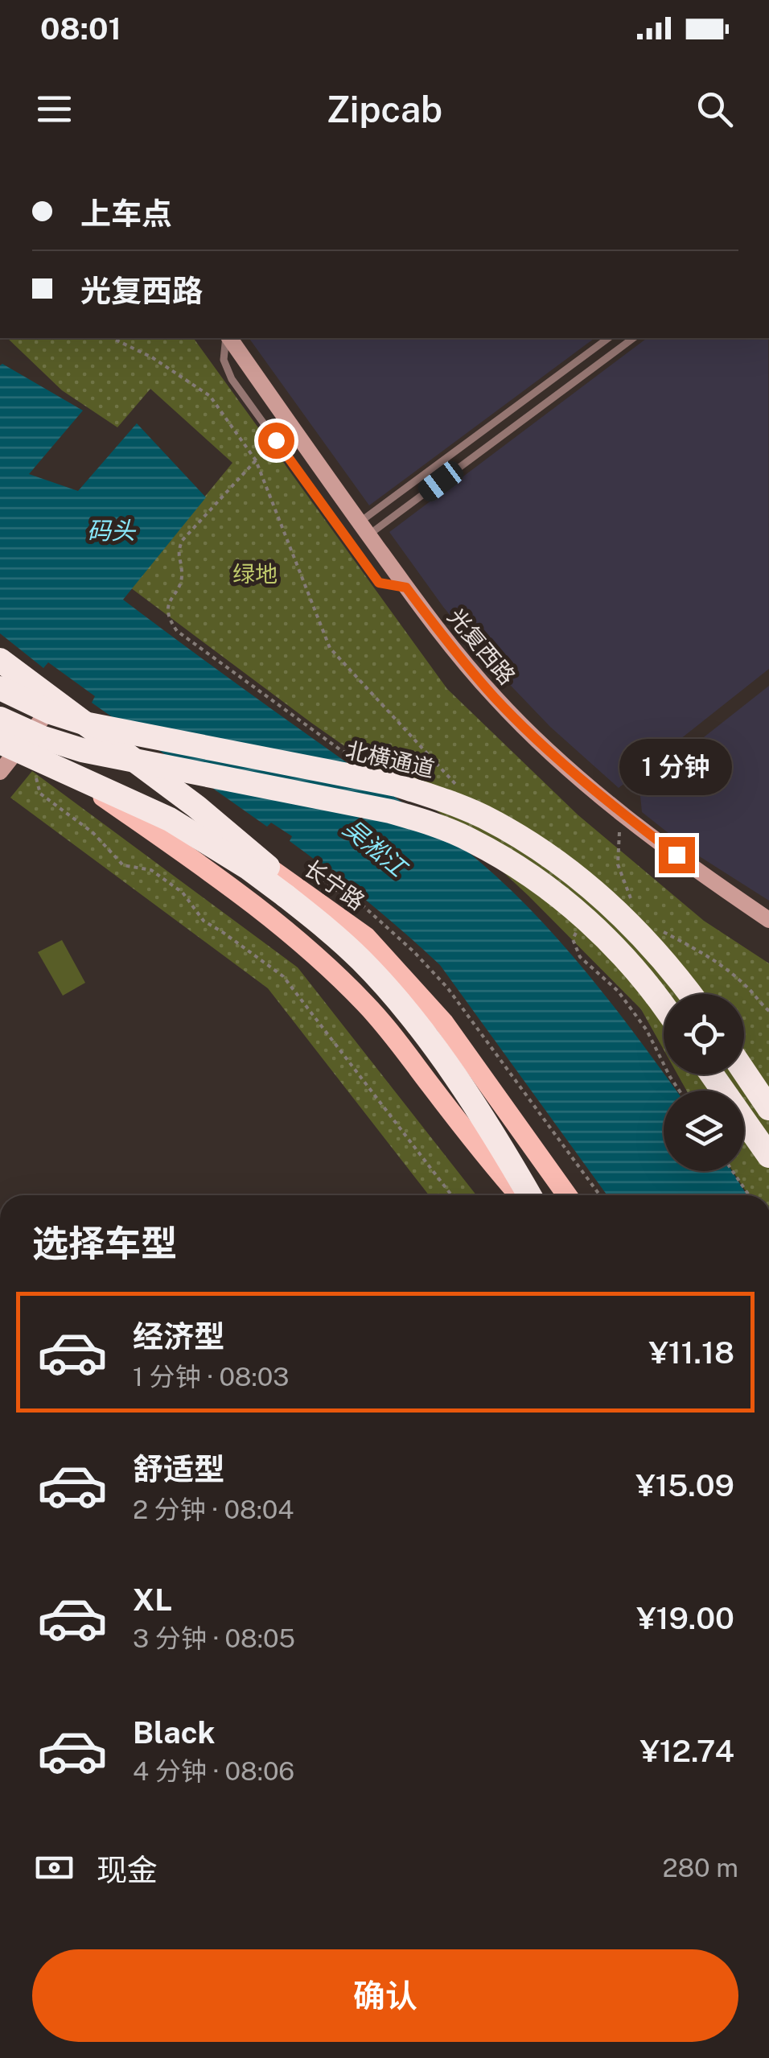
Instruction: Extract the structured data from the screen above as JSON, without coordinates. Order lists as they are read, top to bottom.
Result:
{
  "streets": {
    "highway": ["北横通道"],
    "main road": ["长宁路"],
    "street": ["光复西路"]
  },
  "water": ["码头", "吴淞江"],
  "parks": ["绿地"],
  "page": {
    "status": "08:01",
    "header": "Zipcab",
    "banner": ["上车点", "光复西路"],
    "bubble": "1 分钟",
    "heading": "选择车型",
    "list": [
      {
        "name": "经济型",
        "note": "1 分钟 · 08:03",
        "value": "¥11.18"
      },
      {
        "name": "舒适型",
        "note": "2 分钟 · 08:04",
        "value": "¥15.09"
      },
      {
        "name": "XL",
        "note": "3 分钟 · 08:05",
        "value": "¥19.00"
      },
      {
        "name": "Black",
        "note": "4 分钟 · 08:06",
        "value": "¥12.74"
      }
    ],
    "pay": ["现金", "280 m"],
    "buttons": "确认"
  }
}
